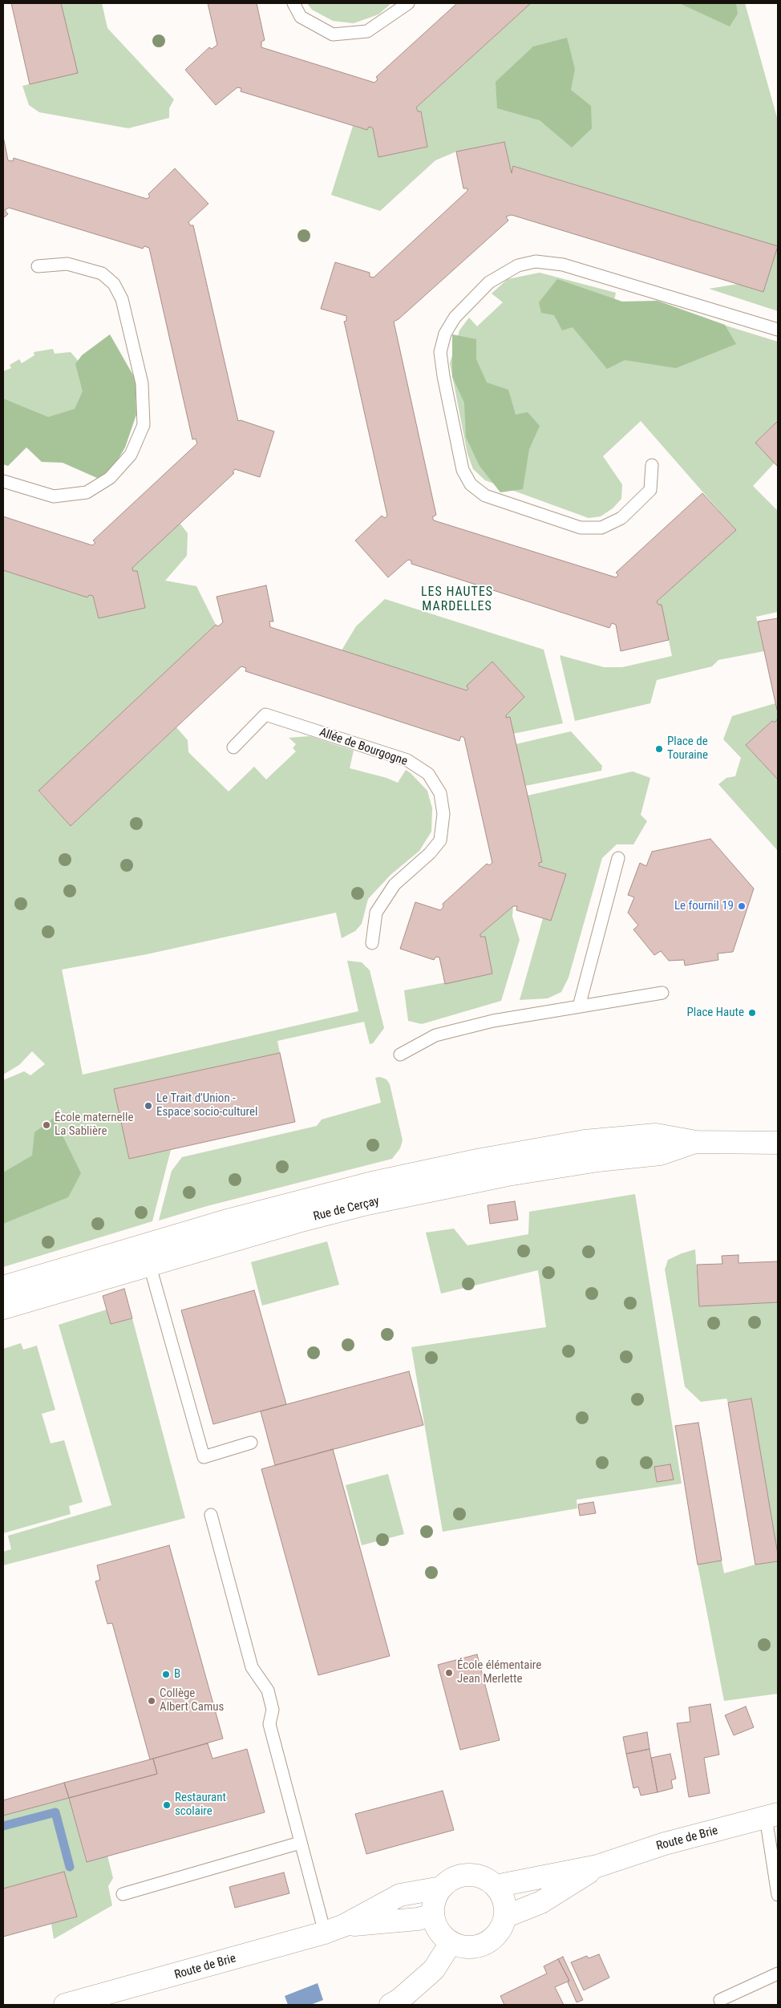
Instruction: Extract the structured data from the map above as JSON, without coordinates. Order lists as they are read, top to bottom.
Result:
{
  "streets": {
    "street": ["Rue de Cerçay", "Route de Brie"],
    "lane": ["Allée de Bourgogne"]
  },
  "districts": ["LES HAUTES MARDELLES"],
  "places": [
    "Place de Touraine",
    "Le fournil 19",
    "Place Haute",
    "Le Trait d'Union - Espace socio-culturel",
    "École maternelle La Sablière",
    "École élémentaire Jean Merlette",
    "B",
    "Collège Albert Camus",
    "Restaurant scolaire"
  ]
}
